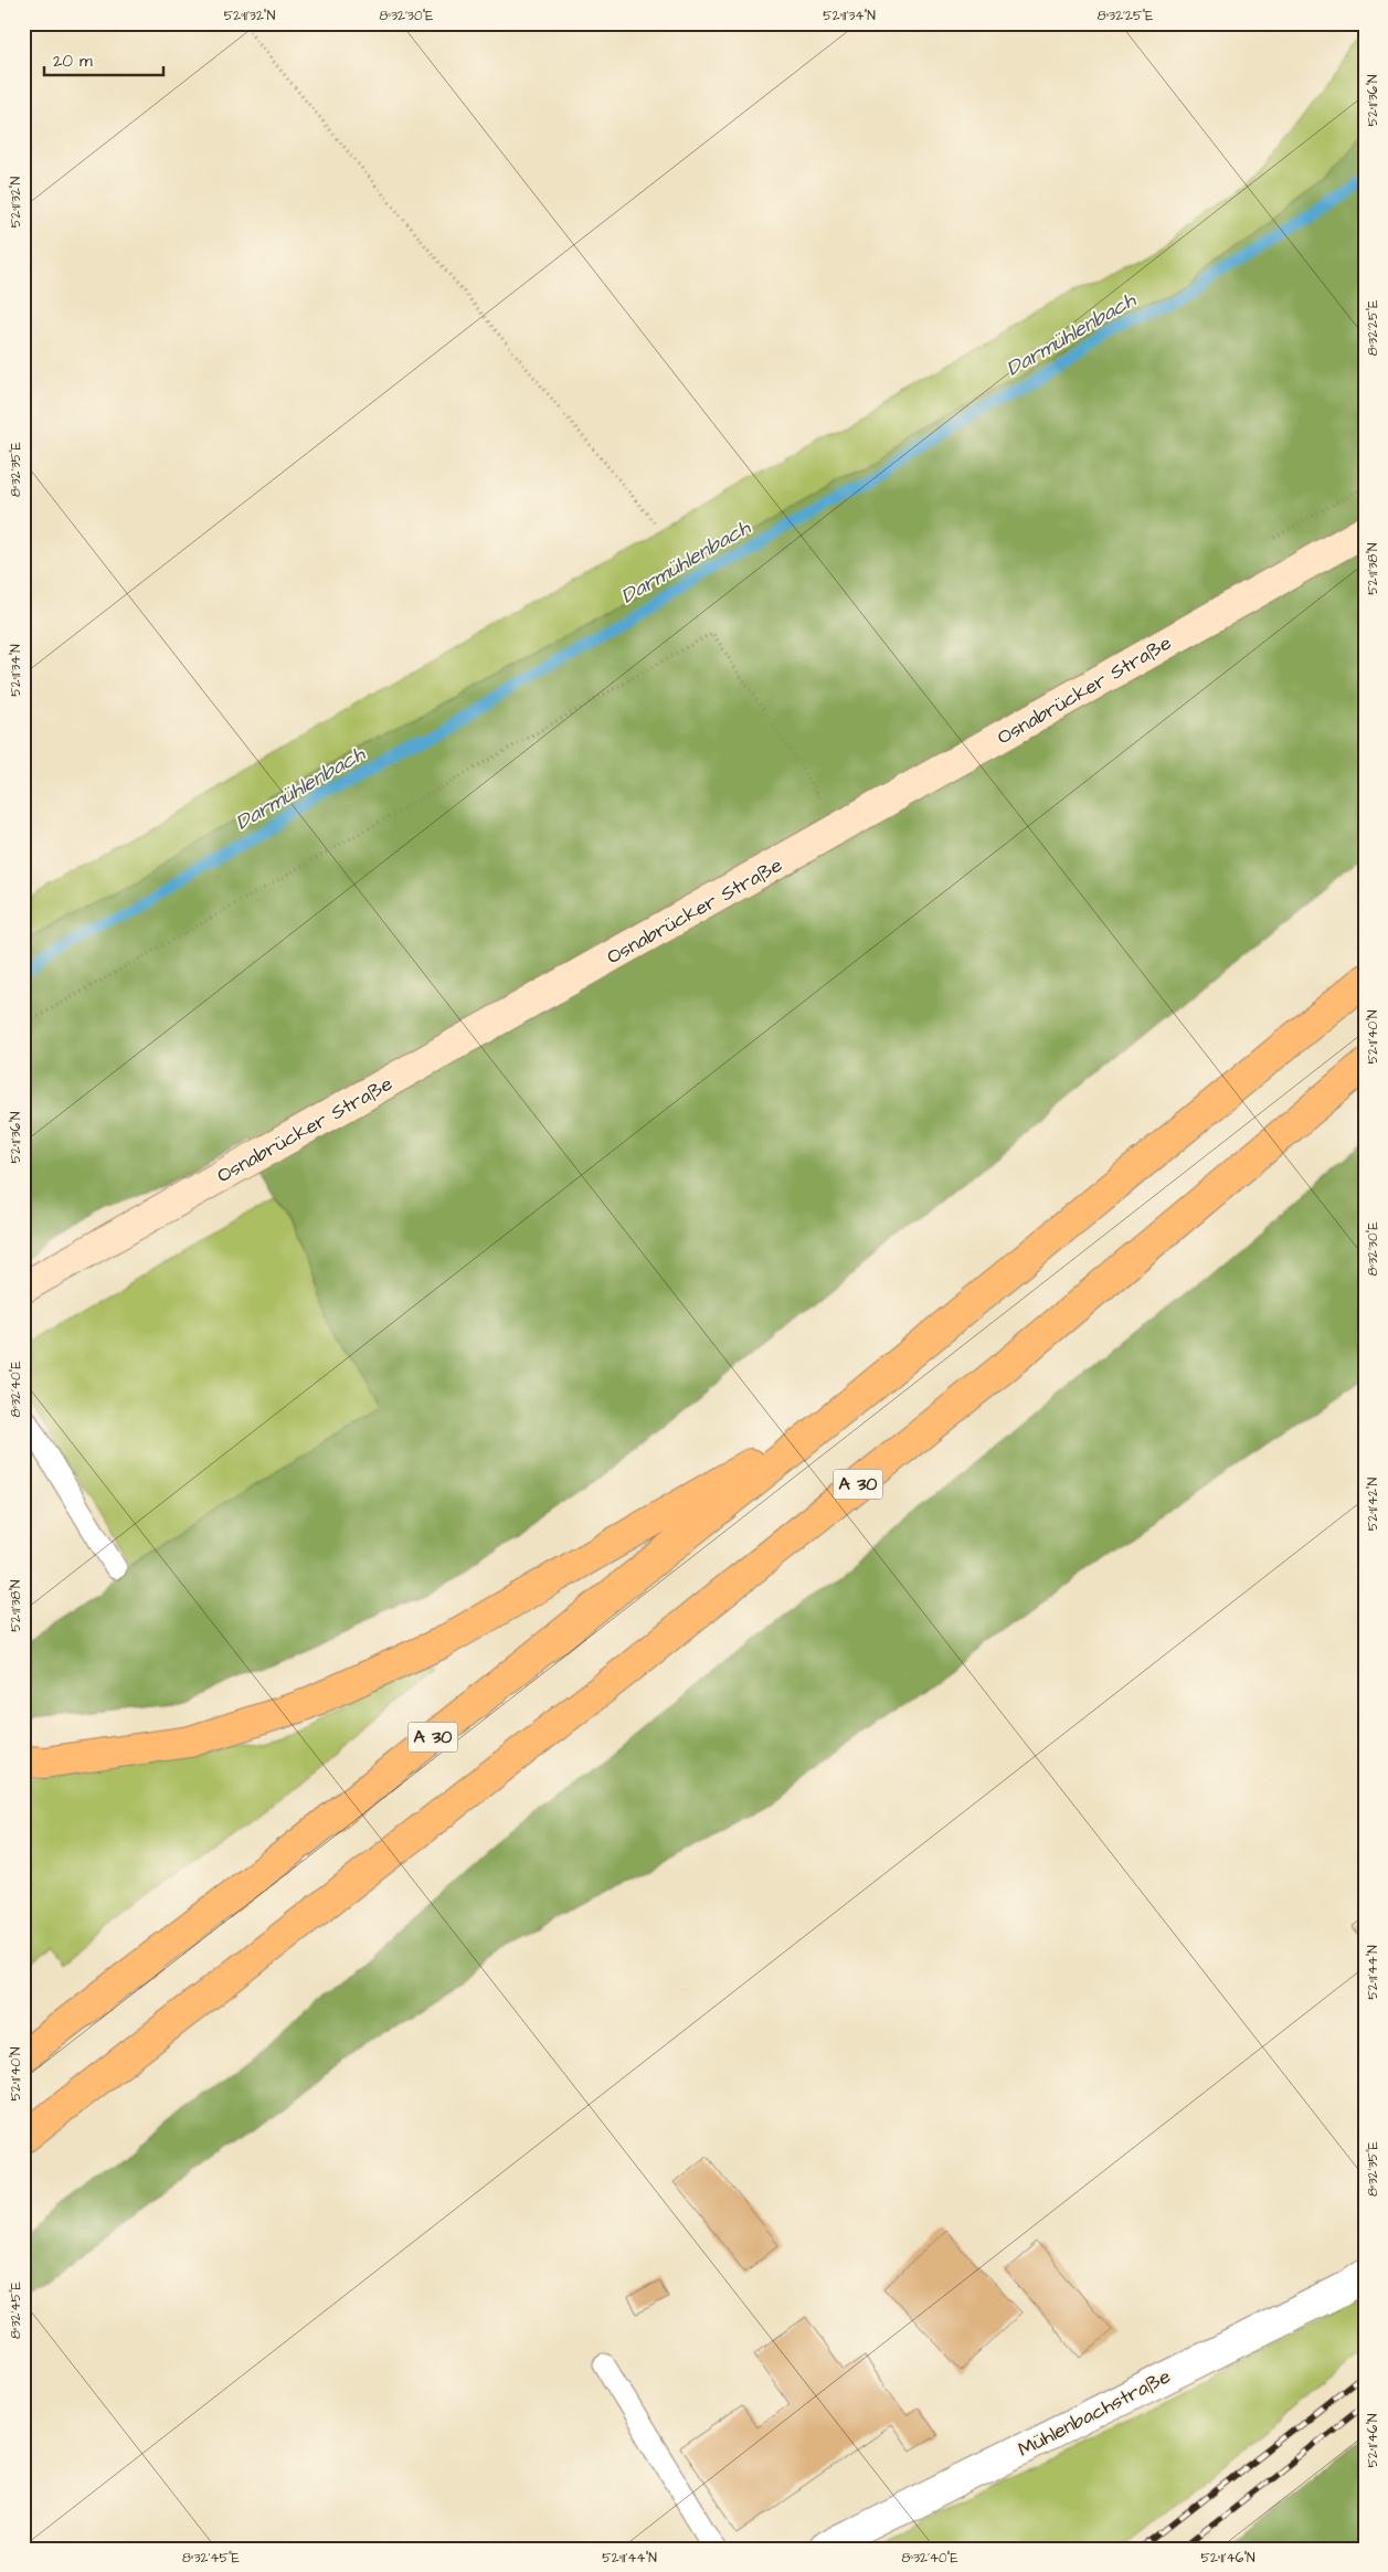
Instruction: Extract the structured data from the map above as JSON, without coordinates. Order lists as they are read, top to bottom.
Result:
{
  "streets": {
    "highway": ["A 30"],
    "main road": ["Osnabrücker Straße"],
    "street": ["Mühlenbachstraße"]
  },
  "water": ["Darmühlenbach"],
  "scale_bar": "20 m",
  "coordinates": [
    "52°11'32\"N",
    "8°32'30\"E",
    "52°11'34\"N",
    "8°32'25\"E",
    "52°11'36\"N",
    "8°32'35\"E",
    "52°11'38\"N",
    "52°11'40\"N",
    "8°32'40\"E",
    "52°11'42\"N",
    "52°11'44\"N",
    "8°32'45\"E",
    "52°11'46\"N"
  ]
}
